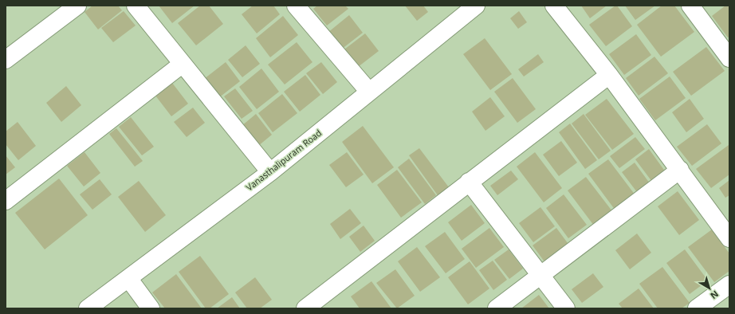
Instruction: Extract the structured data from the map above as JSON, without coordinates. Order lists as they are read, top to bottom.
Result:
{
  "streets": {
    "street": ["Vanasthalipuram Road"]
  },
  "north": "bottom right"
}
